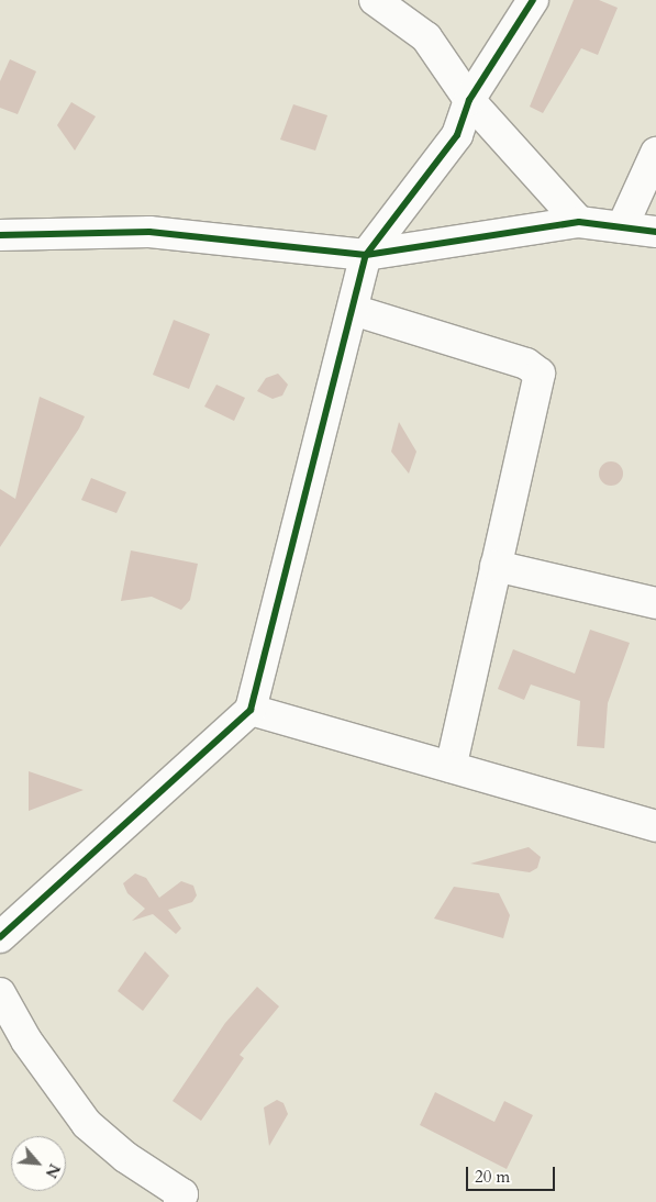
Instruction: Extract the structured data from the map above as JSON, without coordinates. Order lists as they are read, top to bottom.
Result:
{
  "scale_bar": "20 m",
  "north": "bottom right"
}
